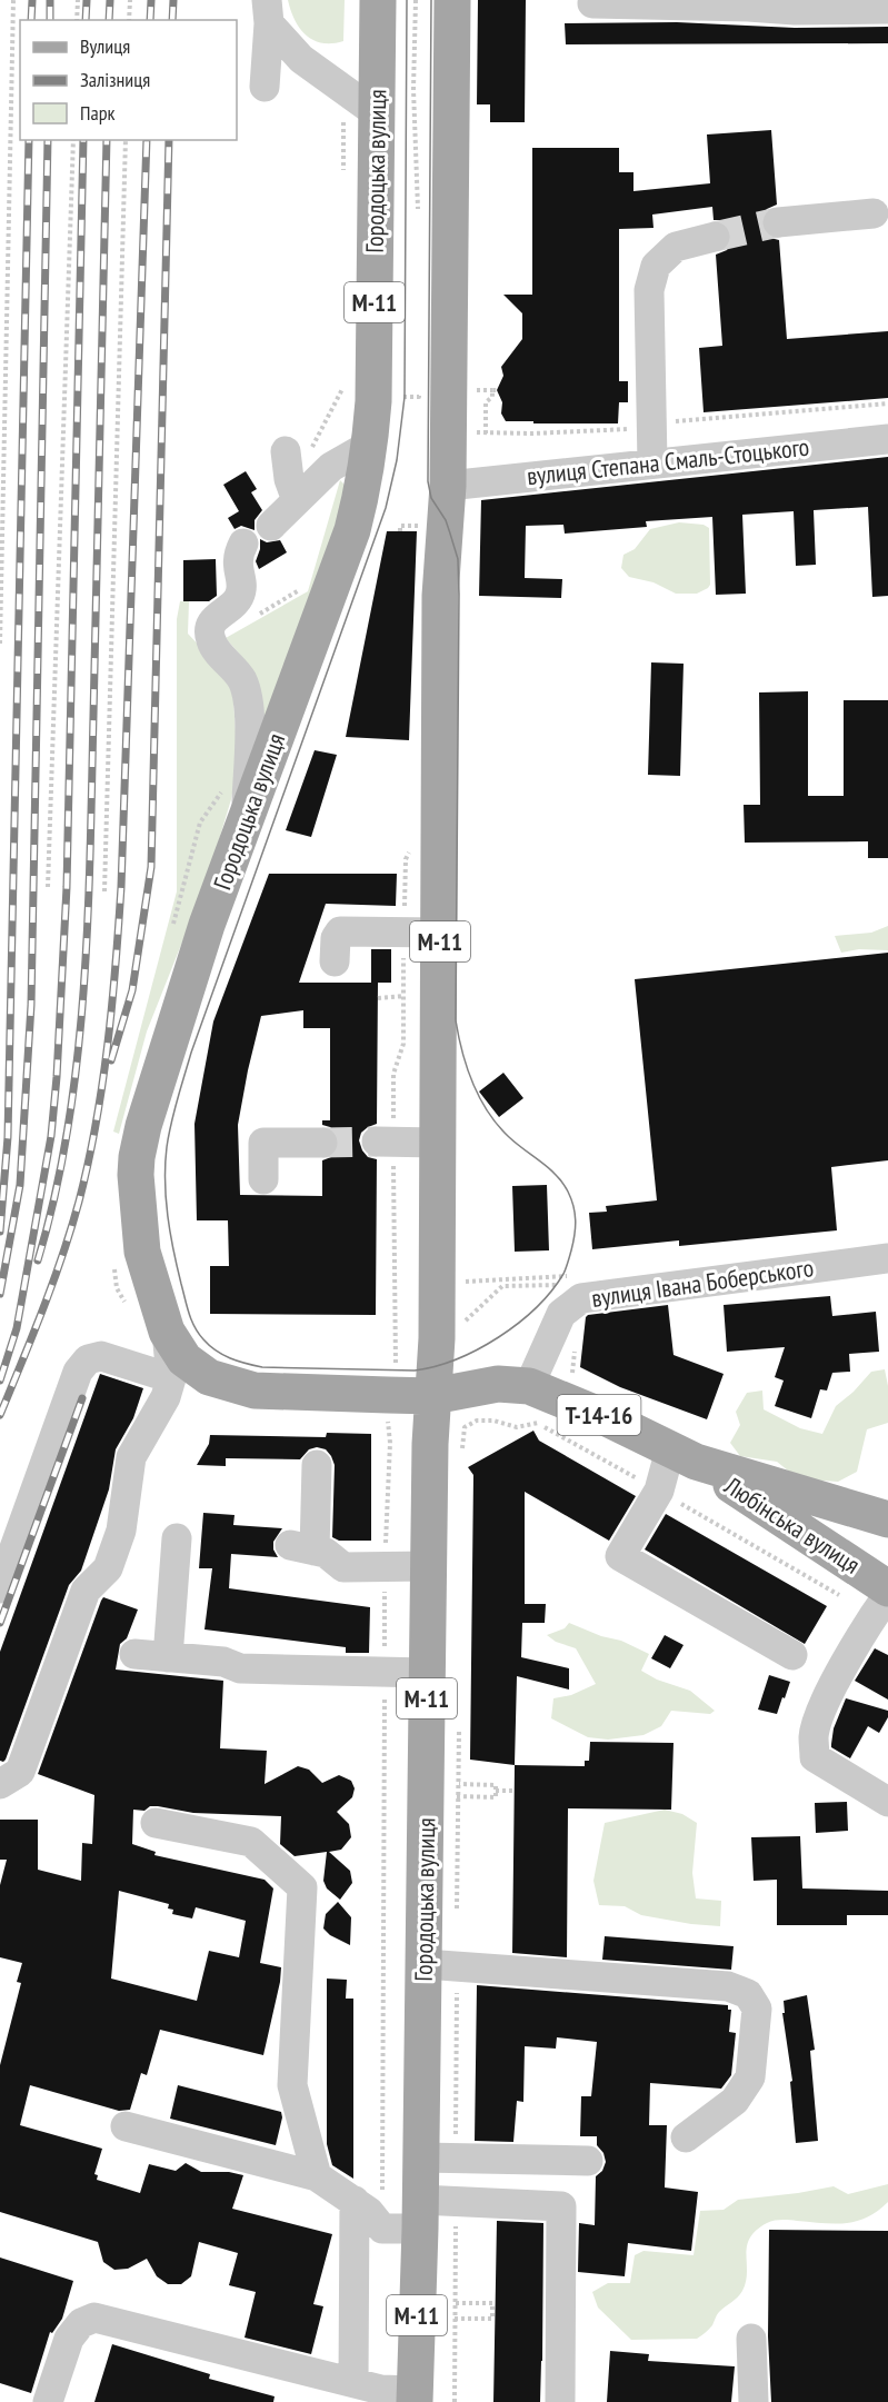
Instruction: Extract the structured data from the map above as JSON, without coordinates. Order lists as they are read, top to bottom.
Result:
{
  "streets": {
    "main road": [
      "Городоцька вулиця",
      "М-11",
      "Т-14-16",
      "Любінська вулиця"
    ],
    "street": ["вулиця Степана Смаль-Стоцького", "вулиця Івана Боберського"]
  },
  "crossings": [
    ["Городоцька вулиця", "вулиця Степана Смаль-Стоцького"],
    ["Городоцька вулиця", "Т-14-16"],
    ["вулиця Івана Боберського", "Т-14-16"],
    ["Т-14-16", "Любінська вулиця"]
  ],
  "legend": ["Вулиця", "Залізниця", "Парк"]
}
